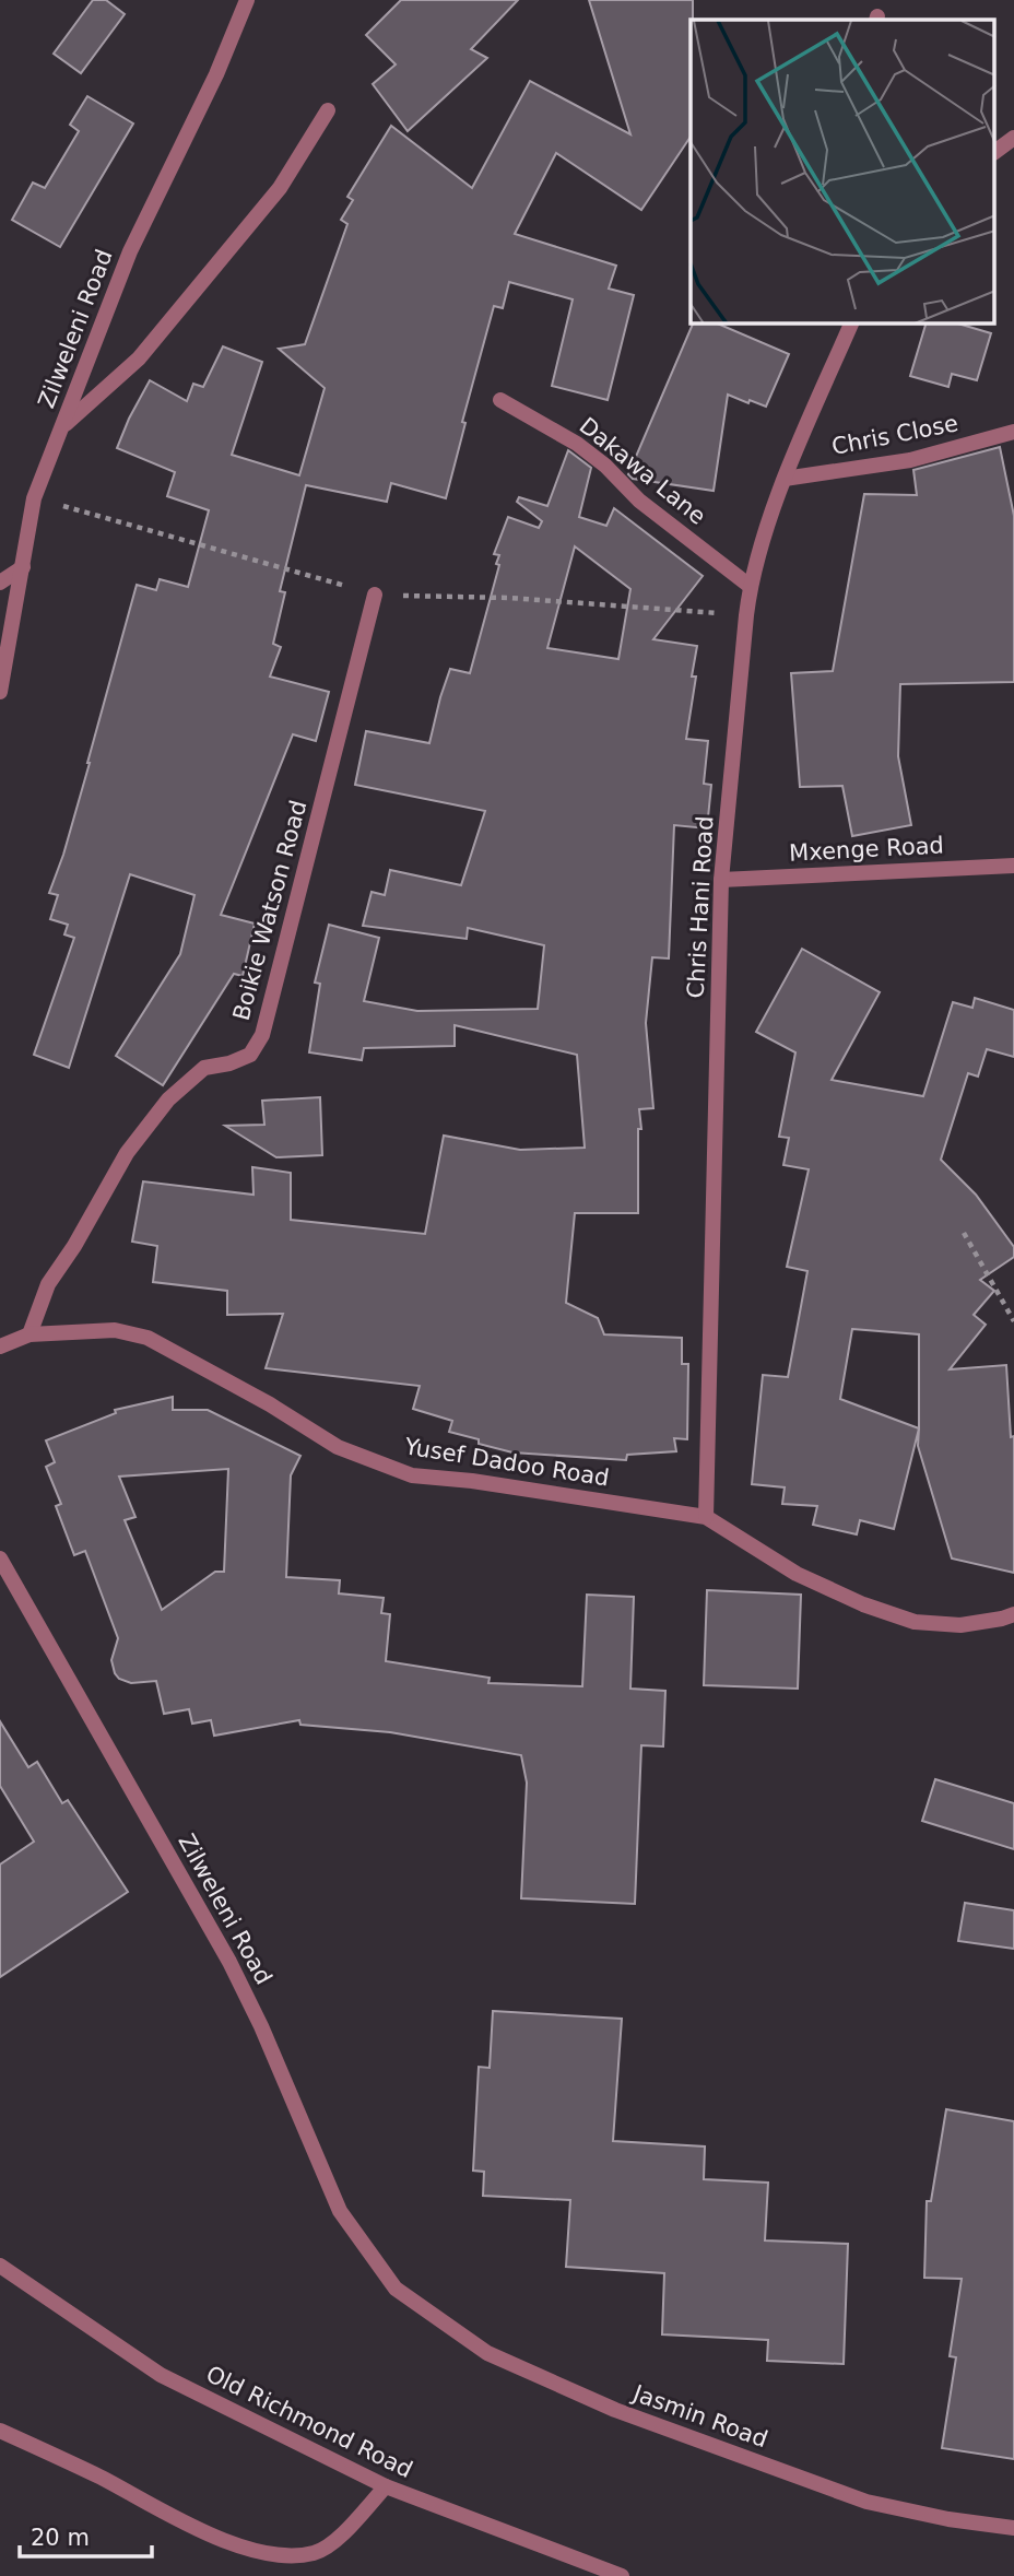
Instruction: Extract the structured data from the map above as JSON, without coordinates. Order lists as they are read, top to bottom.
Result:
{
  "streets": {
    "street": [
      "Zilweleni Road",
      "Chris Close",
      "Dakawa Lane",
      "Mxenge Road",
      "Chris Hani Road",
      "Boikie Watson Road",
      "Yusef Dadoo Road",
      "Jasmin Road",
      "Old Richmond Road"
    ]
  },
  "crossings": [
    ["Zilweleni Road", "Jasmin Road"],
    ["Chris Close", "Chris Hani Road"],
    ["Dakawa Lane", "Chris Hani Road"],
    ["Mxenge Road", "Chris Hani Road"],
    ["Chris Hani Road", "Yusef Dadoo Road"],
    ["Boikie Watson Road", "Yusef Dadoo Road"]
  ],
  "scale_bar": "20 m"
}
